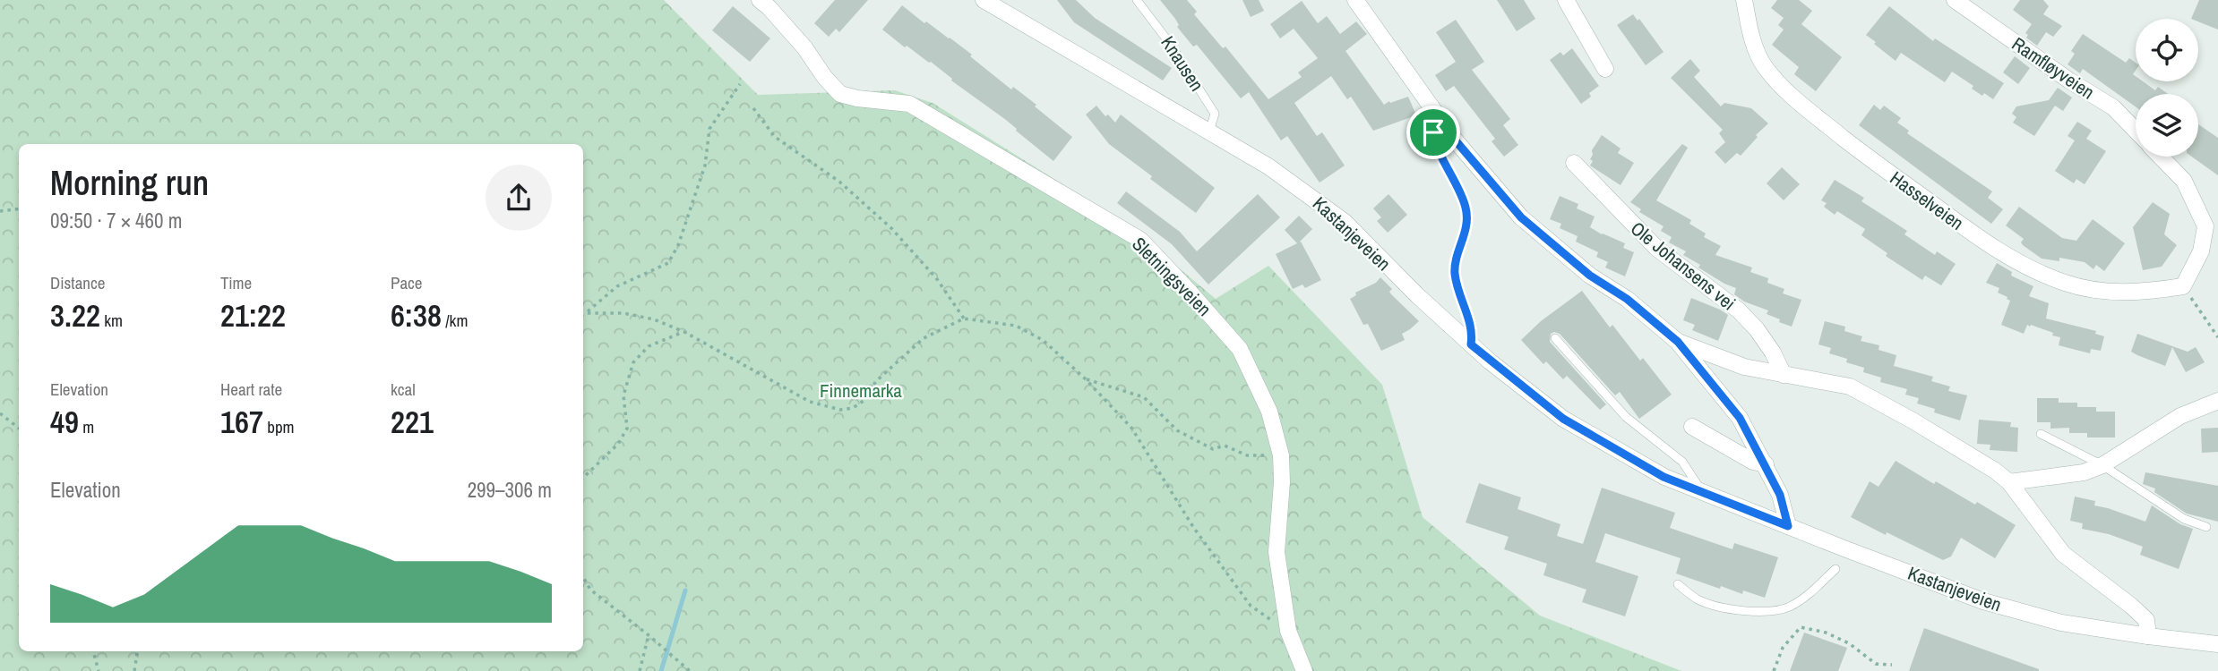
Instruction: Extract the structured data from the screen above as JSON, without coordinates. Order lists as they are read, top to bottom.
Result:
{
  "streets": {
    "street": [
      "Ramfløyveien",
      "Hasselveien",
      "Kastanjeveien",
      "Ole Johansens vei",
      "Sletningsveien"
    ],
    "lane": ["Knausen"]
  },
  "crossings": [
    ["Knausen", "Kastanjeveien"]
  ],
  "parks": ["Finnemarka"],
  "page": {
    "heading": ["Morning run", "09:50 · 7 × 460 m"],
    "stats": [
      ["Distance", "3.22 km"],
      ["Time", "21:22"],
      ["Pace", "6:38 /km"],
      ["Elevation", "49 m"],
      ["Heart rate", "167 bpm"],
      ["kcal", "221"]
    ],
    "chart": ["Elevation", "299–306 m"]
  }
}
